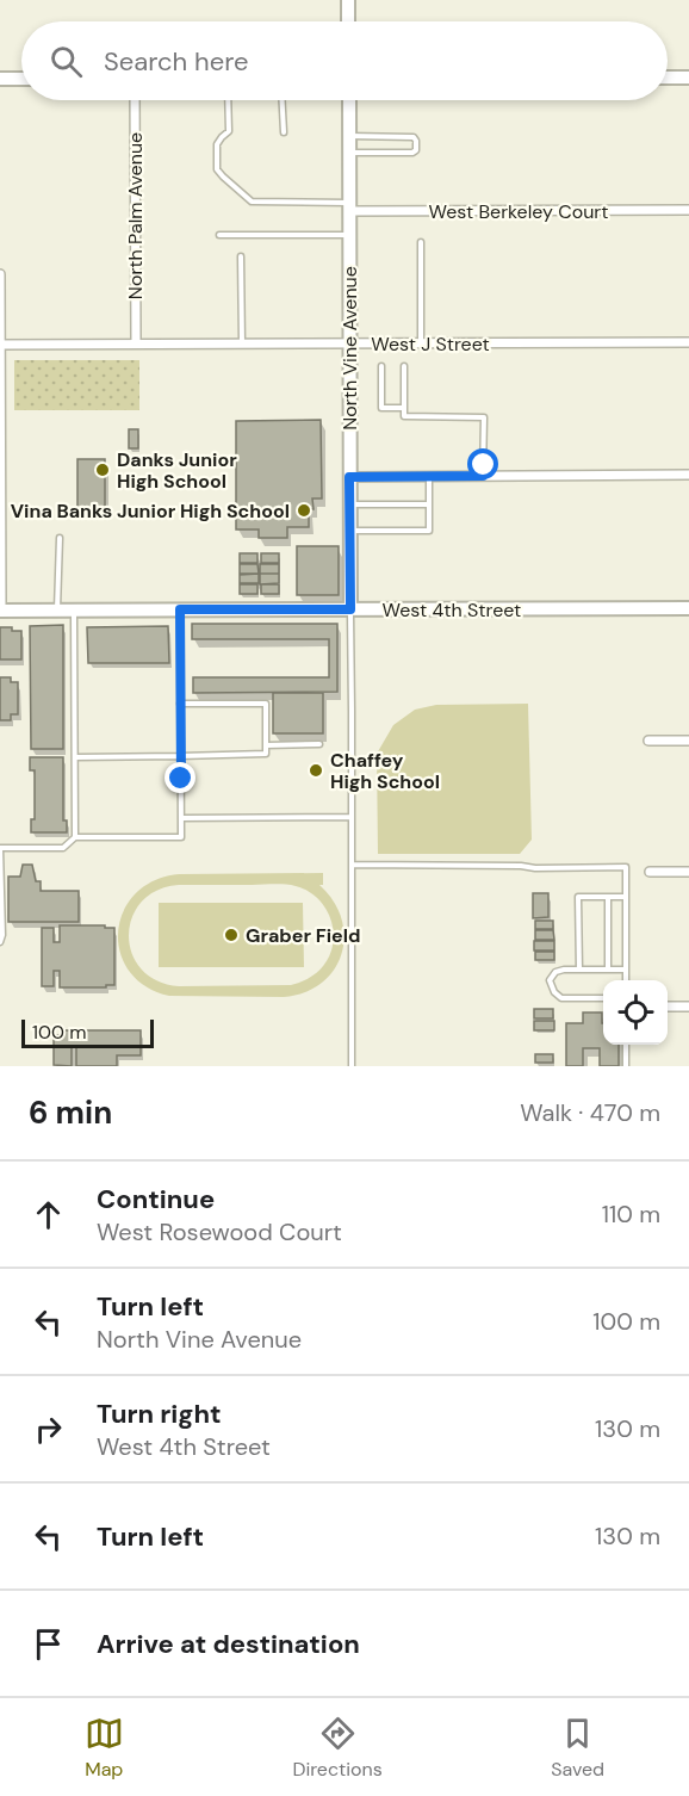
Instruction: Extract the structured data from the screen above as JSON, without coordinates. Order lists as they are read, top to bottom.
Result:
{
  "streets": {
    "main road": ["North Vine Avenue", "West 4th Street"],
    "street": ["West Berkeley Court", "North Palm Avenue", "West J Street"]
  },
  "crossings": [
    ["West Berkeley Court", "North Vine Avenue"],
    ["North Palm Avenue", "West J Street"],
    ["West J Street", "North Vine Avenue"],
    ["North Vine Avenue", "West 4th Street"]
  ],
  "places": [
    "Danks Junior High School",
    "Vina Banks Junior High School",
    "Chaffey High School",
    "Graber Field"
  ],
  "scale_bar": "100 m",
  "page": {
    "search": "Search here",
    "scale": "100 m",
    "heading": ["6 min", "Walk · 470 m"],
    "list": [
      ["Continue", "West Rosewood Court", "110 m"],
      ["Turn left", "North Vine Avenue", "100 m"],
      ["Turn right", "West 4th Street", "130 m"],
      ["Turn left", "130 m"],
      "Arrive at destination"
    ],
    "nav": ["Map", "Directions", "Saved"]
  }
}
